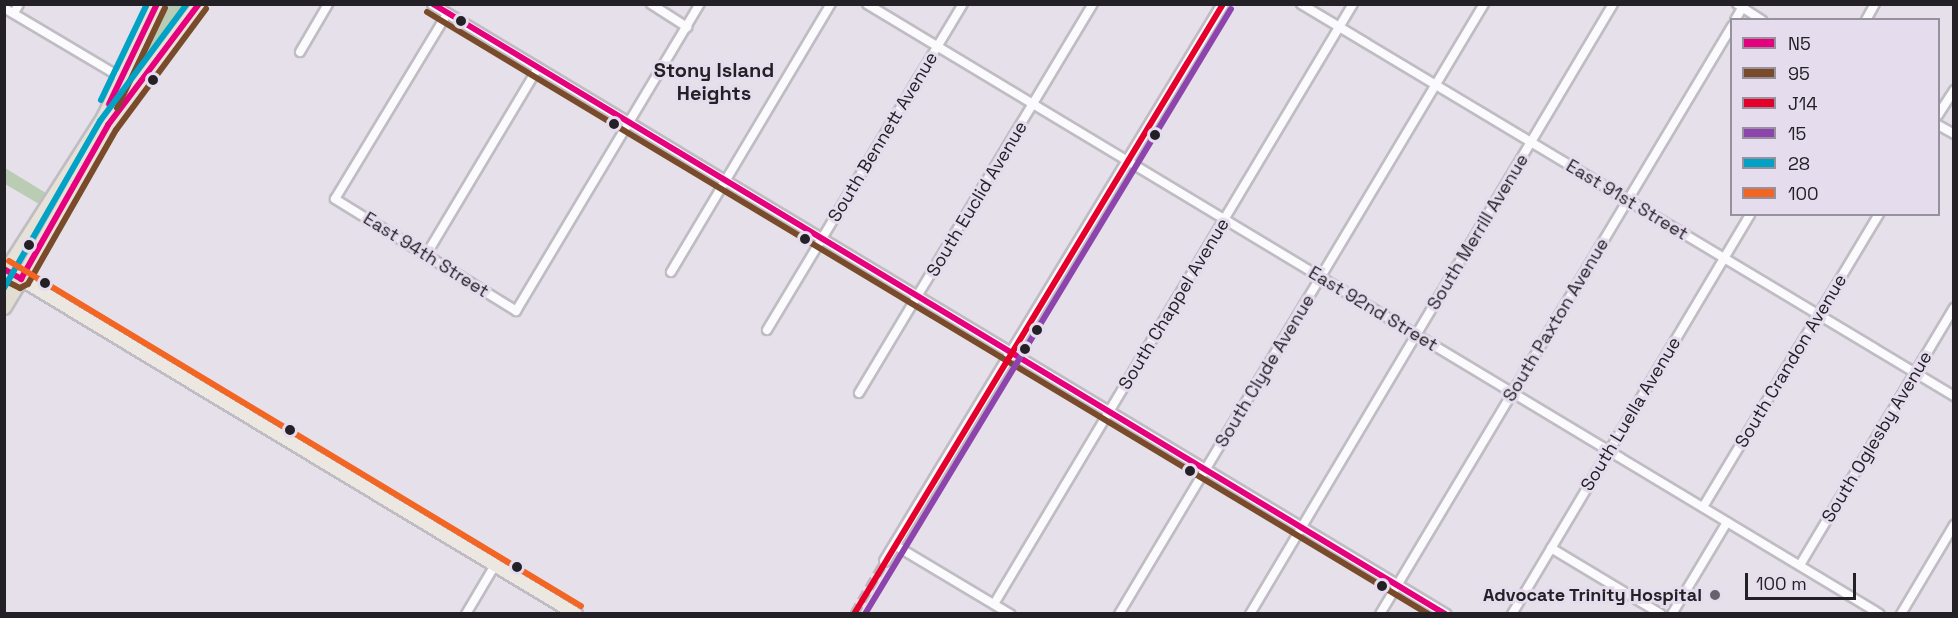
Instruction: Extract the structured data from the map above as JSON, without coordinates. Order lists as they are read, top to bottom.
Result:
{
  "streets": {
    "street": [
      "South Bennett Avenue",
      "South Euclid Avenue",
      "East 91st Street",
      "South Merrill Avenue",
      "East 94th Street",
      "South Chappel Avenue",
      "East 92nd Street",
      "South Paxton Avenue",
      "South Crandon Avenue",
      "South Clyde Avenue",
      "South Luella Avenue",
      "South Oglesby Avenue"
    ]
  },
  "crossings": [
    ["South Bennett Avenue", "East 92nd Street"],
    ["South Euclid Avenue", "East 92nd Street"],
    ["East 91st Street", "South Merrill Avenue"],
    ["East 91st Street", "South Chappel Avenue"],
    ["East 91st Street", "South Paxton Avenue"],
    ["East 91st Street", "South Crandon Avenue"],
    ["East 91st Street", "South Clyde Avenue"],
    ["East 91st Street", "South Luella Avenue"],
    ["East 91st Street", "South Oglesby Avenue"],
    ["South Merrill Avenue", "East 92nd Street"],
    ["South Chappel Avenue", "East 92nd Street"],
    ["East 92nd Street", "South Paxton Avenue"],
    ["East 92nd Street", "South Crandon Avenue"],
    ["East 92nd Street", "South Clyde Avenue"],
    ["East 92nd Street", "South Luella Avenue"],
    ["East 92nd Street", "South Oglesby Avenue"]
  ],
  "districts": ["Stony Island Heights"],
  "places": ["Advocate Trinity Hospital"],
  "lines": [
    "transit line N5",
    "transit line J14",
    "transit line 28",
    "transit line 95",
    "transit line 15",
    "transit line 100"
  ],
  "legend": [
    "N5",
    "95",
    "J14",
    "15",
    "28",
    "100"
  ],
  "scale_bar": "100 m"
}
